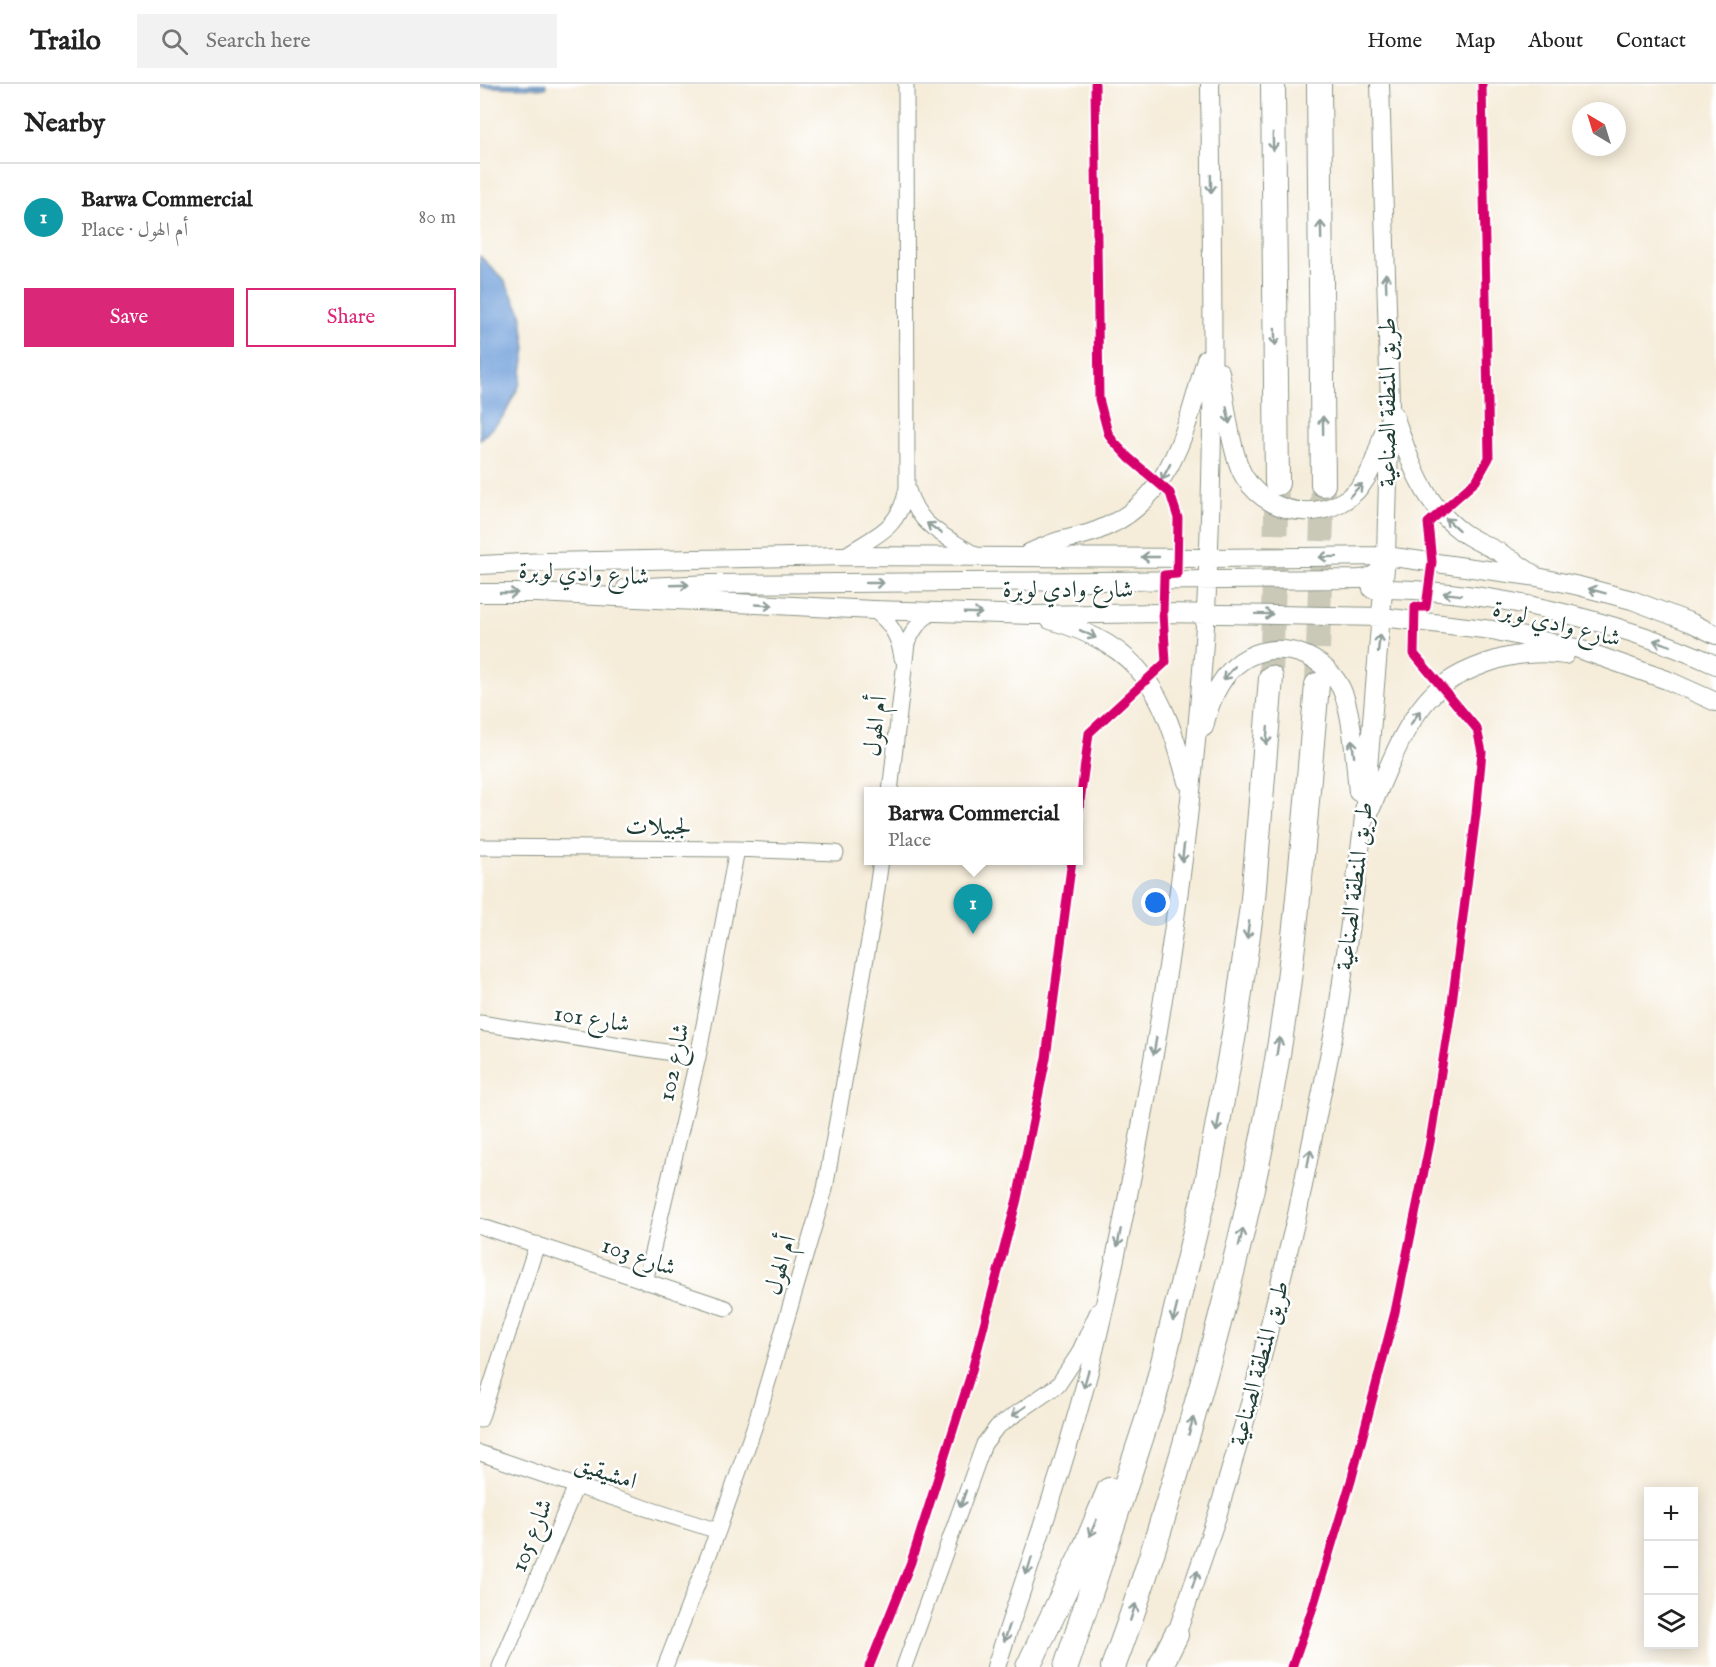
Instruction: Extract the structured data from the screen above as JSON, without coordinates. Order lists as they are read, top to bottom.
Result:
{
  "streets": {
    "highway": ["طريق المنطقة الصناعية"],
    "street": [
      "شارع وادي لوبرة",
      "أم الهول",
      "لجبيلات",
      "شارع 101",
      "شارع 102",
      "شارع 103",
      "امشيقيق",
      "شارع 105"
    ]
  },
  "crossings": [
    ["طريق المنطقة الصناعية", "شارع وادي لوبرة"],
    ["شارع وادي لوبرة", "أم الهول"],
    ["أم الهول", "امشيقيق"],
    ["لجبيلات", "شارع 102"],
    ["شارع 101", "شارع 102"],
    ["شارع 102", "شارع 103"],
    ["امشيقيق", "شارع 105"]
  ],
  "north": "top left",
  "page": {
    "header": "Trailo",
    "search": "Search here",
    "nav": [
      "Home",
      "Map",
      "About",
      "Contact"
    ],
    "heading": "Nearby",
    "list": [
      {
        "mark": "1",
        "name": "Barwa Commercial",
        "note": "Place · أم الهول",
        "value": "80 m"
      }
    ],
    "buttons": ["Save", "Share"],
    "popup": ["Barwa Commercial", "Place"],
    "pins": "1",
    "map_buttons": ["+", "−"]
  }
}
